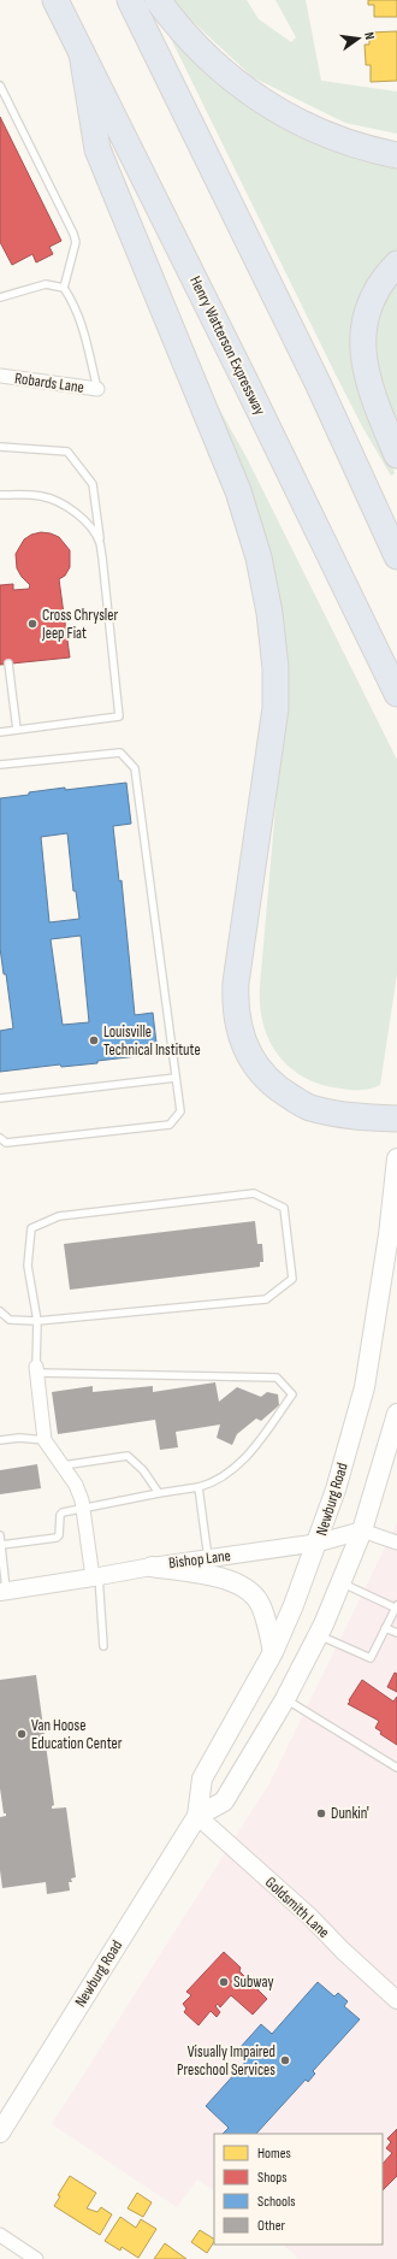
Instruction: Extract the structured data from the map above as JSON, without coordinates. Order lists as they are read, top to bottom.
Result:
{
  "streets": {
    "highway": ["Henry Watterson Expressway"],
    "main road": ["Newburg Road"],
    "street": ["Robards Lane", "Bishop Lane", "Goldsmith Lane"]
  },
  "crossings": [
    ["Newburg Road", "Bishop Lane"],
    ["Newburg Road", "Goldsmith Lane"]
  ],
  "places": [
    "Cross Chrysler Jeep Fiat",
    "Louisville Technical Institute",
    "Van Hoose Education Center",
    "Dunkin'",
    "Subway",
    "Visually Impaired Preschool Services"
  ],
  "legend": [
    "Homes",
    "Shops",
    "Schools",
    "Other"
  ],
  "north": "right"
}
